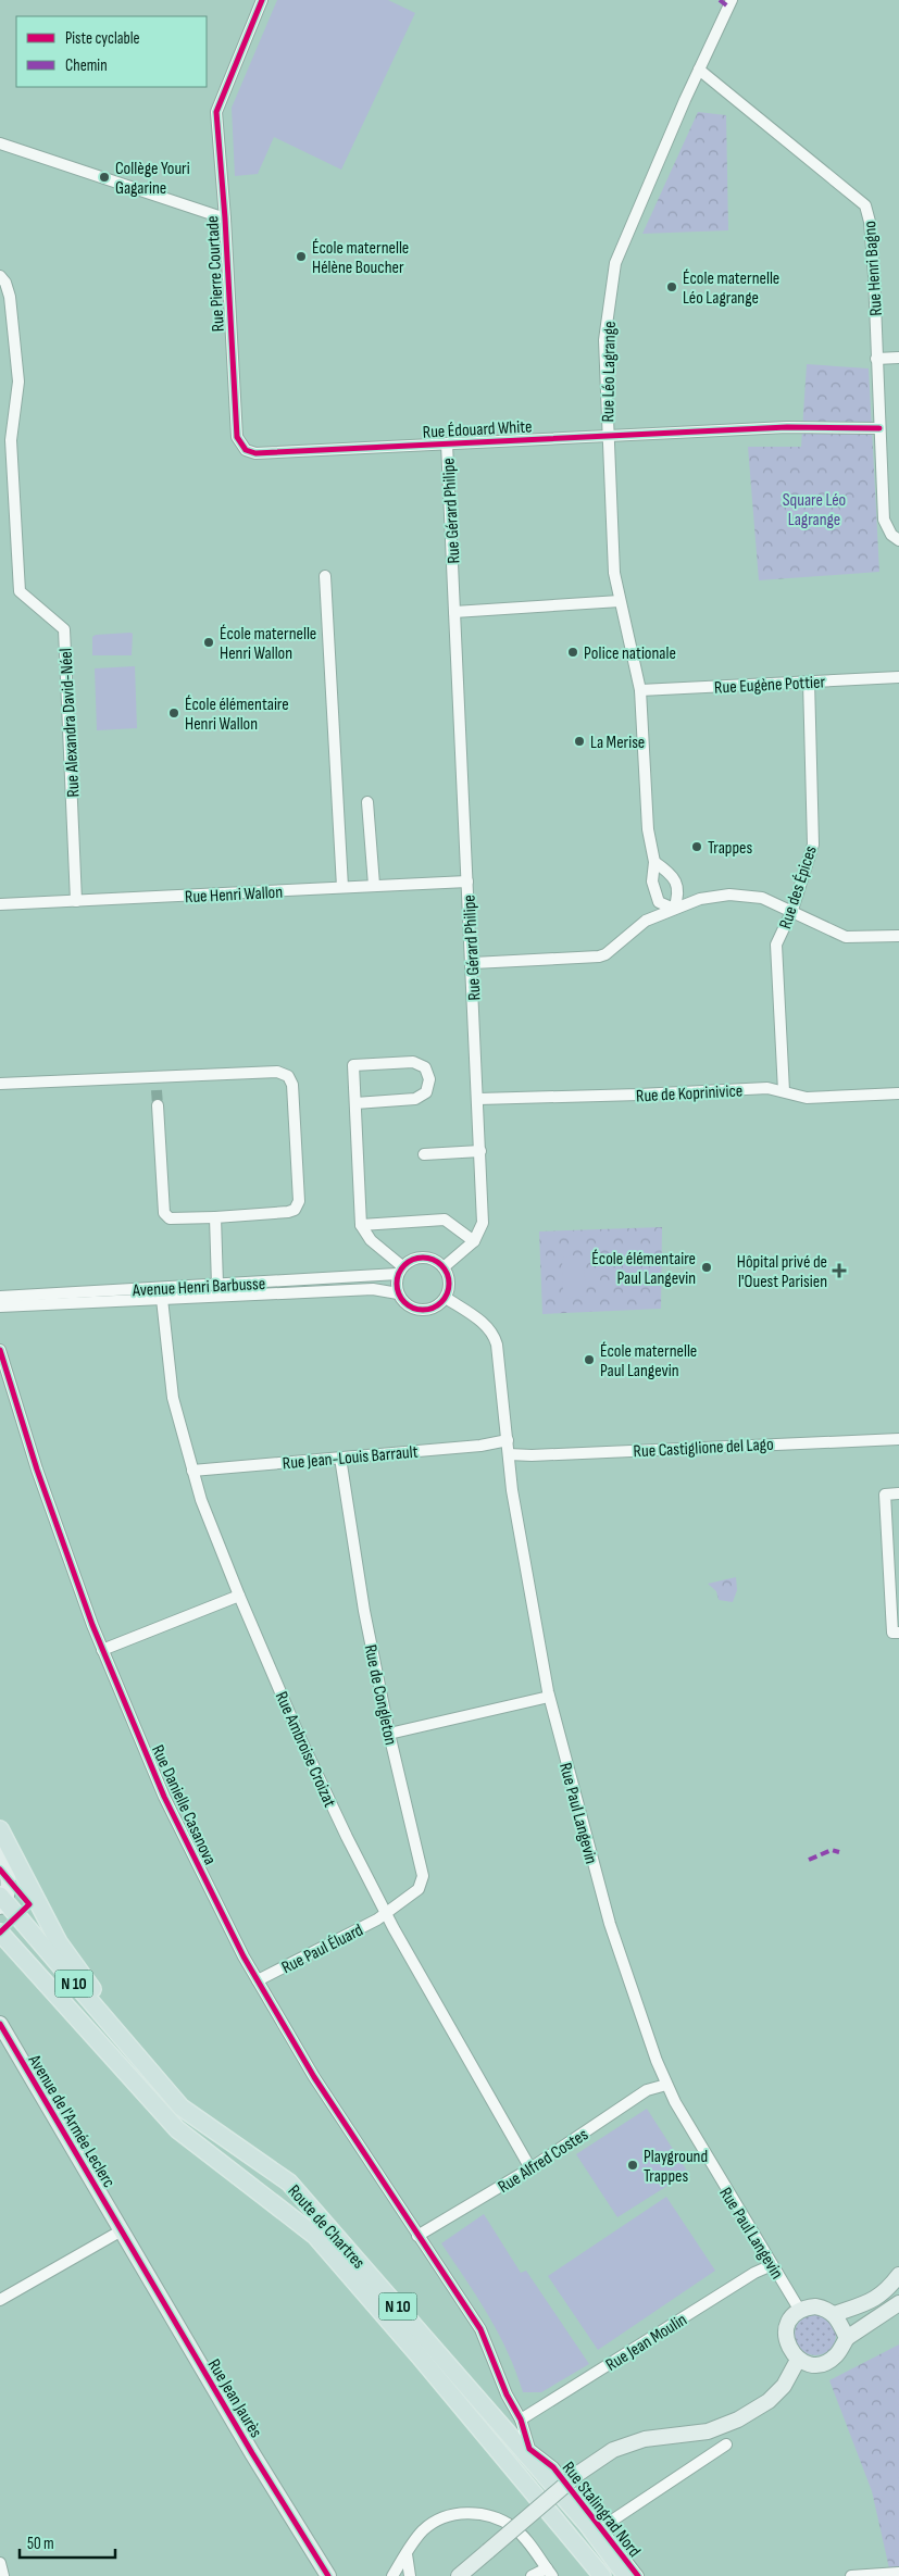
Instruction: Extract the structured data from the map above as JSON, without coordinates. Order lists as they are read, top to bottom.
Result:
{
  "streets": {
    "main road": [
      "N 10",
      "Avenue de l'Armée Leclerc",
      "Route de Chartres",
      "Rue Jean Jaurès"
    ],
    "street": [
      "Rue Henri Bagno",
      "Rue Pierre Courtade",
      "Rue Léo Lagrange",
      "Rue Édouard White",
      "Rue Gérard Philipe",
      "Rue Eugène Pottier",
      "Rue Alexandra David-Néel",
      "Rue des Épices",
      "Rue Henri Wallon",
      "Rue de Koprinivice",
      "Avenue Henri Barbusse",
      "Rue Castiglione del Lago",
      "Rue Jean-Louis Barrault",
      "Rue de Congleton",
      "Rue Ambroise Croizat",
      "Rue Danielle Casanova",
      "Rue Paul Langevin",
      "Rue Paul Éluard",
      "Rue Alfred Costes",
      "Rue Jean Moulin",
      "Rue Stalingrad Nord"
    ]
  },
  "crossings": [
    ["Rue Henri Bagno", "Rue Léo Lagrange"],
    ["Rue Henri Bagno", "Rue Édouard White"],
    ["Rue Pierre Courtade", "Rue Édouard White"],
    ["Rue Léo Lagrange", "Rue Édouard White"],
    ["Rue Léo Lagrange", "Rue Eugène Pottier"],
    ["Rue Édouard White", "Rue Gérard Philipe"],
    ["Rue Gérard Philipe", "Rue Henri Wallon"],
    ["Rue Gérard Philipe", "Rue de Koprinivice"],
    ["Rue Eugène Pottier", "Rue des Épices"],
    ["Rue Alexandra David-Néel", "Rue Henri Wallon"],
    ["Rue des Épices", "Rue de Koprinivice"],
    ["Avenue Henri Barbusse", "Rue Ambroise Croizat"],
    ["Avenue Henri Barbusse", "Rue Paul Langevin"],
    ["Rue Castiglione del Lago", "Rue Paul Langevin"],
    ["Rue Jean-Louis Barrault", "Rue de Congleton"],
    ["Rue Jean-Louis Barrault", "Rue Ambroise Croizat"],
    ["Rue Jean-Louis Barrault", "Rue Paul Langevin"],
    ["Rue de Congleton", "Rue Ambroise Croizat"],
    ["Rue de Congleton", "Rue Paul Éluard"],
    ["Rue Ambroise Croizat", "Rue Paul Éluard"],
    ["Rue Ambroise Croizat", "Rue Alfred Costes"],
    ["Rue Danielle Casanova", "Rue Paul Éluard"],
    ["Rue Danielle Casanova", "Rue Alfred Costes"],
    ["Rue Danielle Casanova", "Rue Stalingrad Nord"],
    ["Rue Paul Langevin", "Rue Alfred Costes"],
    ["Rue Paul Langevin", "Rue Jean Moulin"],
    ["Avenue de l'Armée Leclerc", "Rue Jean Jaurès"],
    ["Rue Alfred Costes", "Rue Stalingrad Nord"],
    ["Rue Jean Moulin", "Rue Stalingrad Nord"]
  ],
  "parks": ["Square Léo Lagrange"],
  "places": {
    "other": [
      "Collège Youri Gagarine",
      "École maternelle Hélène Boucher",
      "École maternelle Léo Lagrange",
      "École maternelle Henri Wallon",
      "Police nationale",
      "École élémentaire Henri Wallon",
      "La Merise",
      "Trappes",
      "École élémentaire Paul Langevin",
      "École maternelle Paul Langevin",
      "Playground Trappes"
    ],
    "health": ["Hôpital privé de l'Ouest Parisien"]
  },
  "legend": ["Piste cyclable", "Chemin"],
  "scale_bar": "50 m"
}
